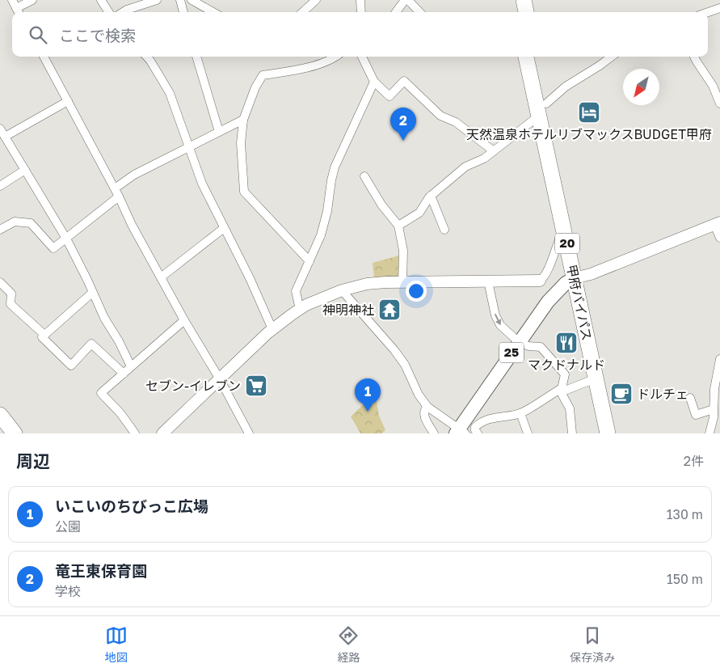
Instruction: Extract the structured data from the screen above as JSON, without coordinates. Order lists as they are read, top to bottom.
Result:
{
  "streets": {
    "highway": ["20", "甲府バイパス"],
    "main road": ["25"]
  },
  "crossings": [
    ["甲府バイパス", "25"]
  ],
  "places": {
    "hotel": ["天然温泉ホテルリブマックスBUDGET甲府"],
    "temple": ["神明神社"],
    "restaurant": ["マクドナルド"],
    "supermarket": ["セブン-イレブン"],
    "cafe": ["ドルチェ"]
  },
  "north": "bottom left",
  "page": {
    "search": "ここで検索",
    "pins": ["2", "1"],
    "heading": ["周辺", "2件"],
    "list": [
      {
        "mark": "1",
        "name": "いこいのちびっこ広場",
        "note": "公園",
        "value": "130 m"
      },
      {
        "mark": "2",
        "name": "竜王東保育園",
        "note": "学校",
        "value": "150 m"
      }
    ],
    "nav": ["地図", "経路", "保存済み"]
  }
}
